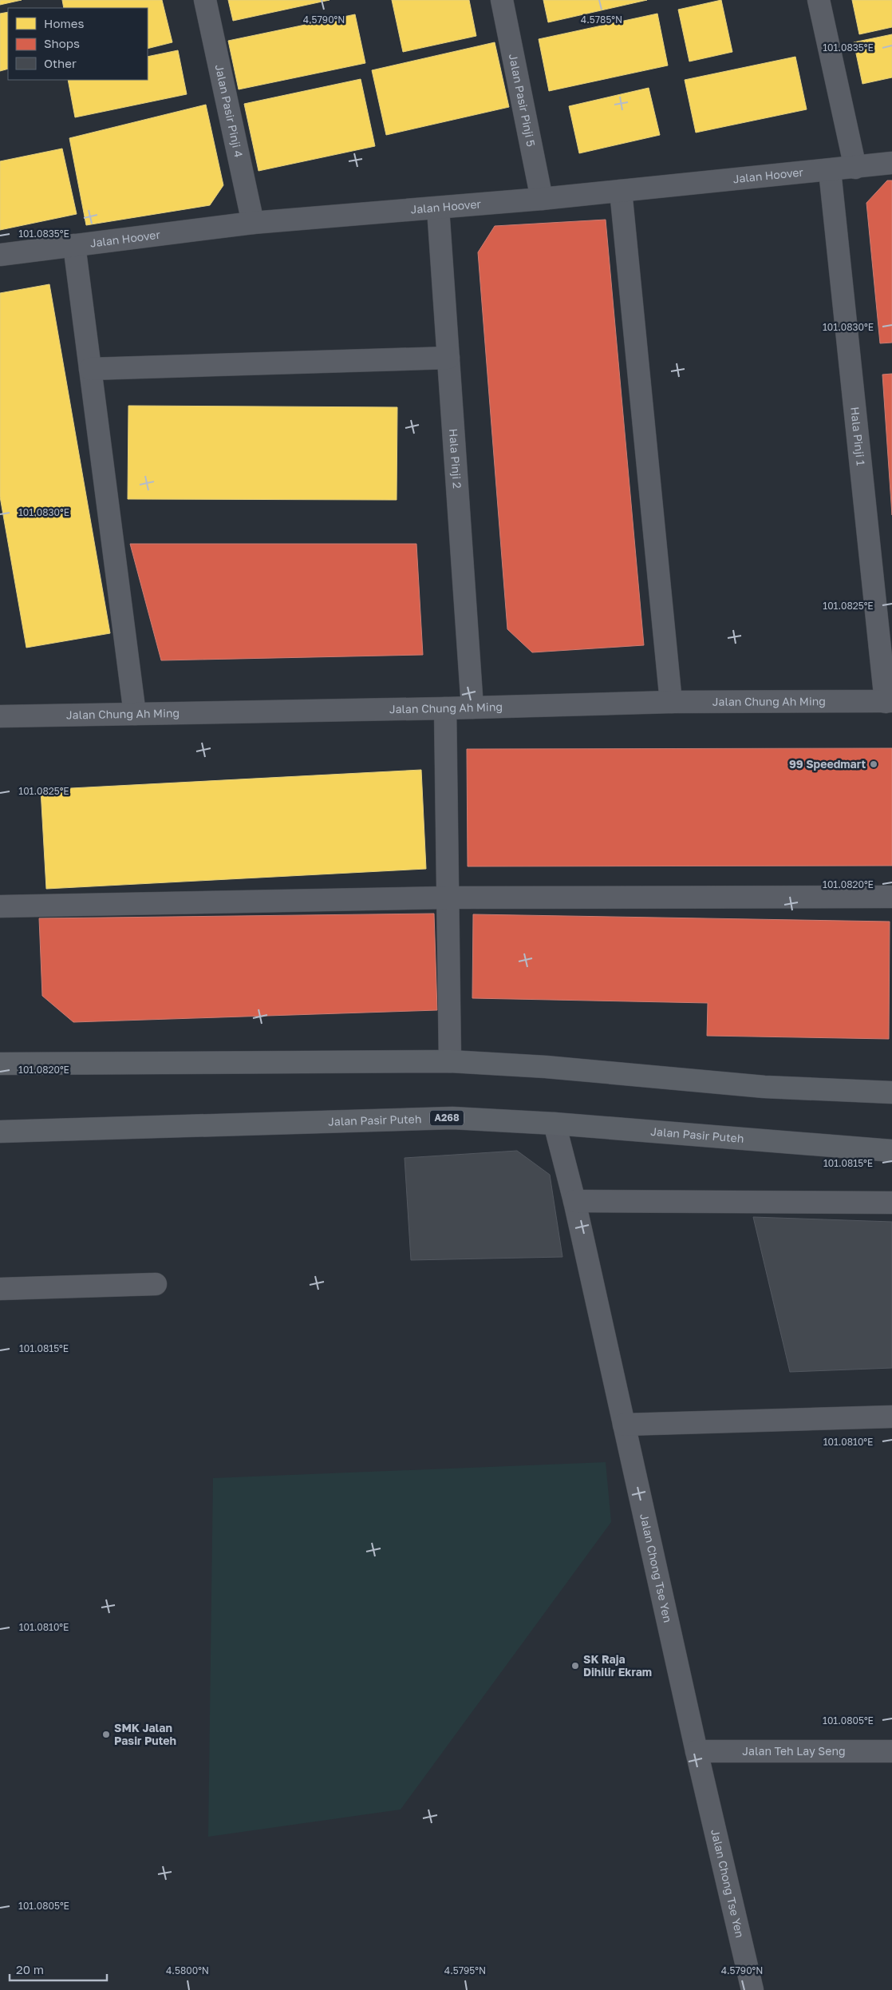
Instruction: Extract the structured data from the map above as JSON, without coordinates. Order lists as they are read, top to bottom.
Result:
{
  "streets": {
    "main road": ["A268", "Jalan Pasir Puteh"],
    "street": [
      "Jalan Pasir Pinji 5",
      "Jalan Pasir Pinji 4",
      "Jalan Hoover",
      "Hala Pinji 1",
      "Hala Pinji 2",
      "Jalan Chung Ah Ming",
      "Jalan Chong Tse Yen",
      "Jalan Teh Lay Seng"
    ]
  },
  "crossings": [
    ["Jalan Pasir Pinji 5", "Jalan Hoover"],
    ["Jalan Pasir Pinji 4", "Jalan Hoover"],
    ["Jalan Hoover", "Hala Pinji 1"],
    ["Jalan Hoover", "Hala Pinji 2"],
    ["Hala Pinji 1", "Jalan Chung Ah Ming"],
    ["Hala Pinji 2", "Jalan Chung Ah Ming"],
    ["Jalan Pasir Puteh", "Jalan Chong Tse Yen"],
    ["Jalan Chong Tse Yen", "Jalan Teh Lay Seng"]
  ],
  "places": ["99 Speedmart", "SK Raja Dihilir Ekram", "SMK Jalan Pasir Puteh"],
  "legend": ["Homes", "Shops", "Other"],
  "scale_bar": "20 m",
  "coordinates": [
    "4.5790°N",
    "4.5785°N",
    "101.0835°E",
    "101.0830°E",
    "101.0825°E",
    "101.0820°E",
    "101.0815°E",
    "101.0810°E",
    "101.0805°E",
    "4.5800°N",
    "4.5795°N"
  ]
}
